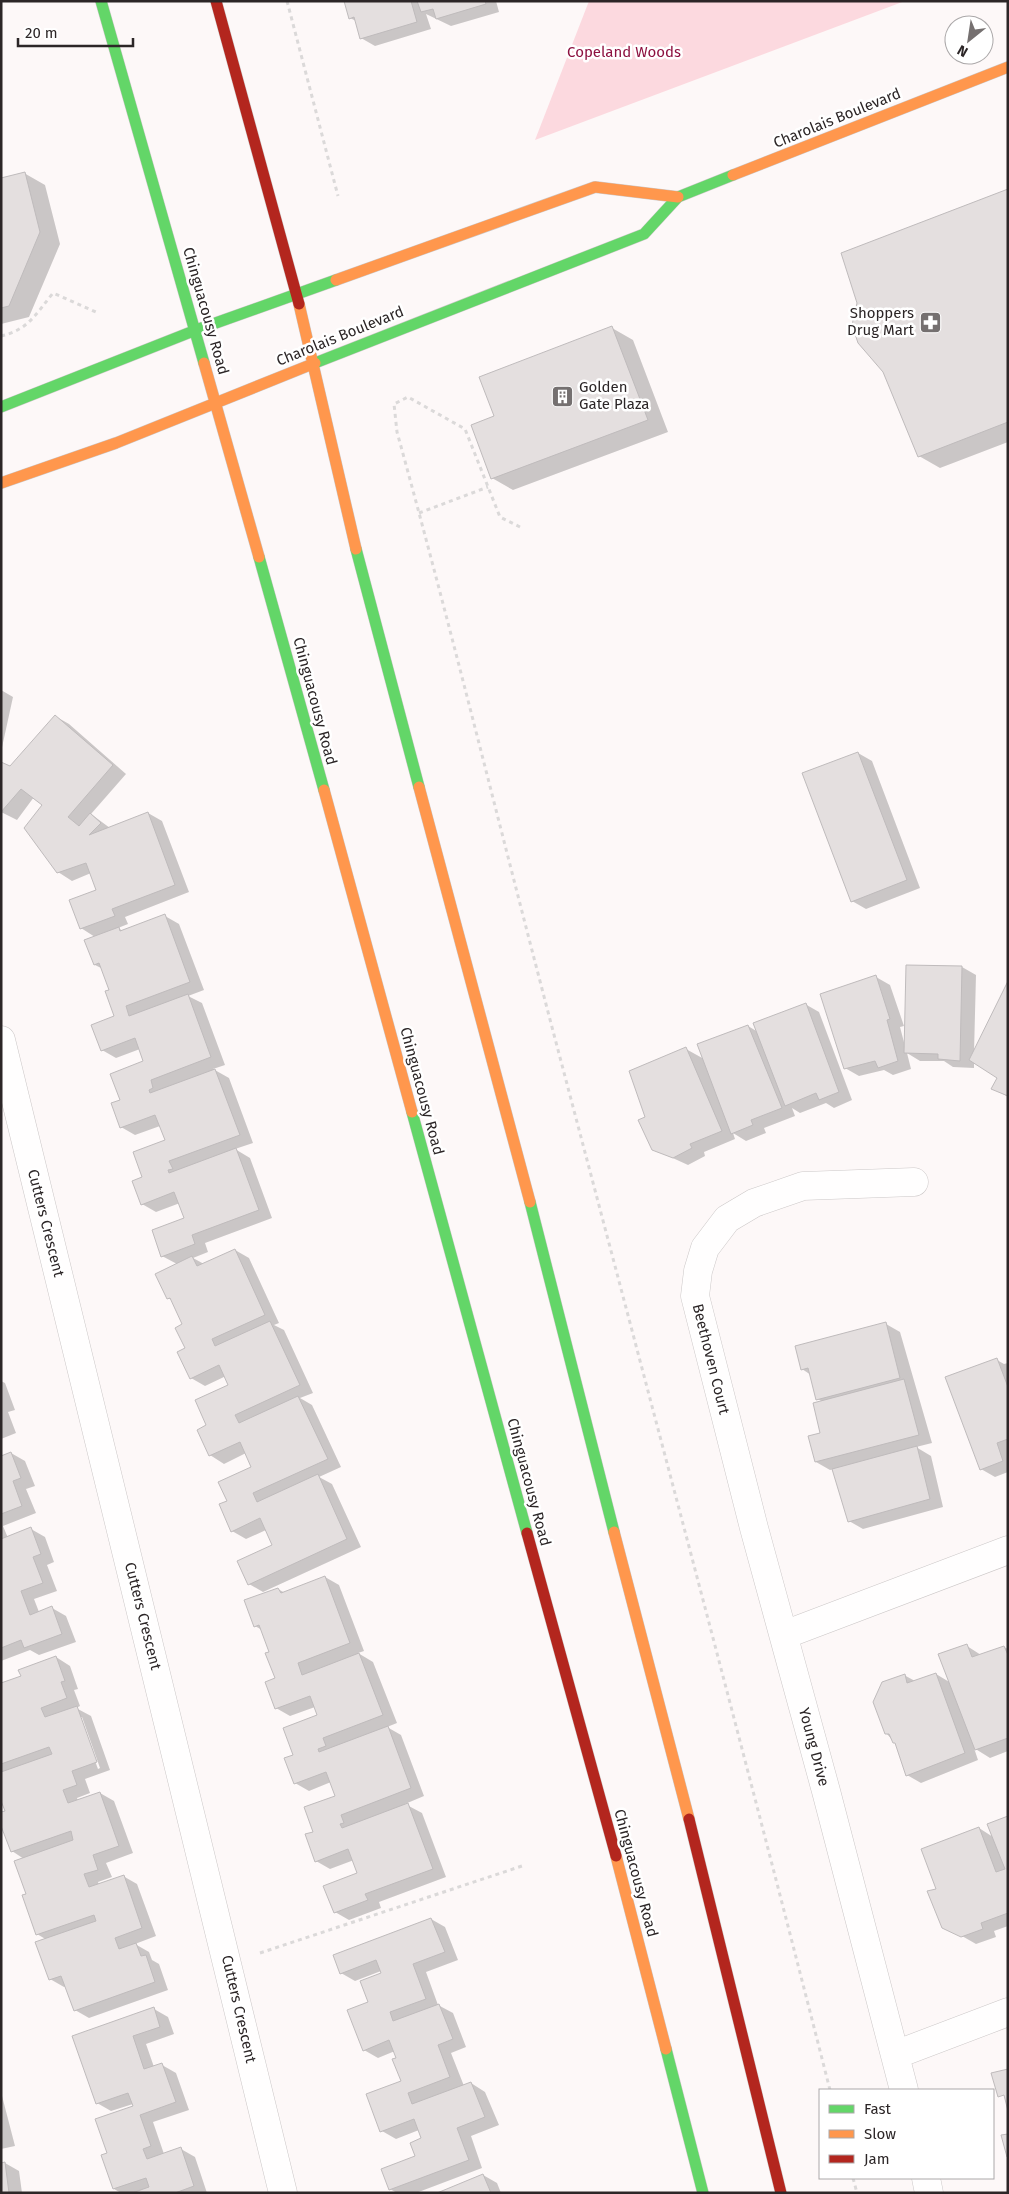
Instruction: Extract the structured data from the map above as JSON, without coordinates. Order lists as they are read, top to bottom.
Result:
{
  "streets": {
    "main road": ["Charolais Boulevard", "Chinguacousy Road"],
    "street": ["Cutters Crescent", "Beethoven Court", "Young Drive"]
  },
  "crossings": [
    ["Charolais Boulevard", "Chinguacousy Road"],
    ["Beethoven Court", "Young Drive"]
  ],
  "parks": ["Copeland Woods"],
  "places": {
    "pharmacy": ["Shoppers Drug Mart"],
    "building": ["Golden Gate Plaza"]
  },
  "legend": ["Fast", "Slow", "Jam"],
  "scale_bar": "20 m",
  "north": "bottom left"
}
